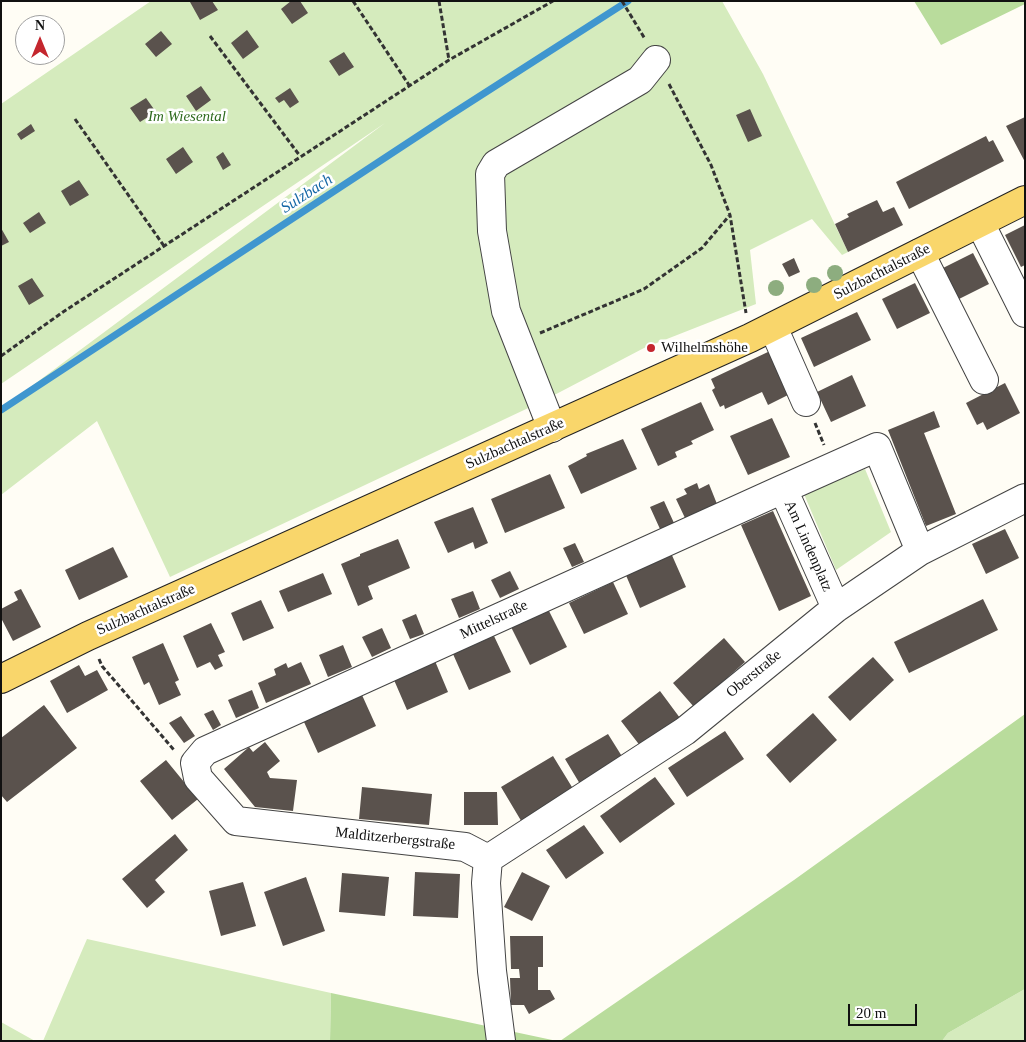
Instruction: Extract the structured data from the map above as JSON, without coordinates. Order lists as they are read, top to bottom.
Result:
{
  "streets": {
    "main road": ["Sulzbachtalstraße"],
    "street": [
      "Am Lindenplatz",
      "Mittelstraße",
      "Oberstraße",
      "Malditzerbergstraße"
    ]
  },
  "crossings": [
    ["Am Lindenplatz", "Mittelstraße"],
    ["Am Lindenplatz", "Oberstraße"],
    ["Mittelstraße", "Malditzerbergstraße"],
    ["Oberstraße", "Malditzerbergstraße"]
  ],
  "water": ["Sulzbach"],
  "parks": ["Im Wiesental"],
  "places": ["Wilhelmshöhe"],
  "scale_bar": "20 m",
  "north": "top"
}
